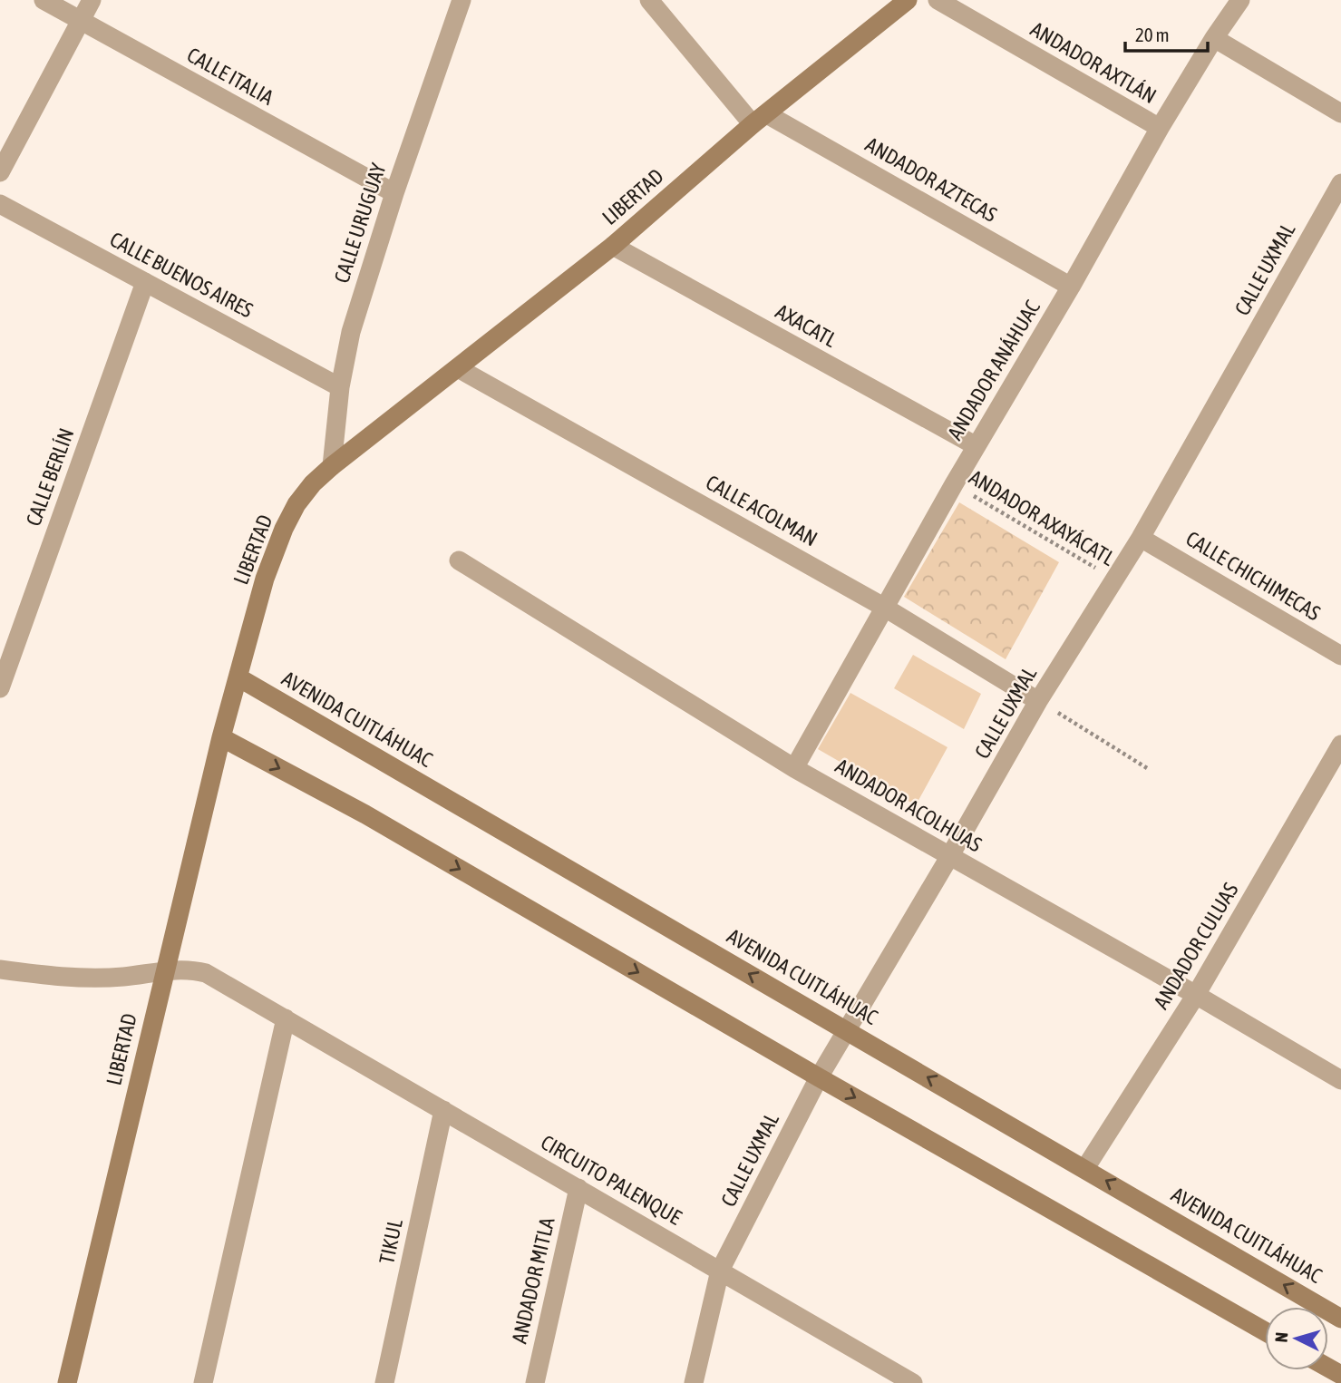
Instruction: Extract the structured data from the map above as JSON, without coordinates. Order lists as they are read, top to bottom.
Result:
{
  "streets": {
    "main road": ["LIBERTAD", "AVENIDA CUITLÁHUAC"],
    "street": [
      "ANDADOR AXTLÁN",
      "CALLE ITALIA",
      "ANDADOR AZTECAS",
      "CALLE URUGUAY",
      "CALLE UXMAL",
      "CALLE BUENOS AIRES",
      "AXACATL",
      "ANDADOR ANÁHUAC",
      "CALLE BERLÍN",
      "CALLE ACOLMAN",
      "CALLE CHICHIMECAS",
      "ANDADOR ACOLHUAS",
      "ANDADOR CULUAS",
      "CIRCUITO PALENQUE",
      "TIKUL",
      "ANDADOR MITLA"
    ],
    "path": ["ANDADOR AXAYÁCATL"]
  },
  "crossings": [
    ["ANDADOR AXTLÁN", "ANDADOR ANÁHUAC"],
    ["CALLE ITALIA", "CALLE URUGUAY"],
    ["ANDADOR AZTECAS", "LIBERTAD"],
    ["ANDADOR AZTECAS", "ANDADOR ANÁHUAC"],
    ["LIBERTAD", "CALLE URUGUAY"],
    ["LIBERTAD", "AXACATL"],
    ["LIBERTAD", "CALLE ACOLMAN"],
    ["LIBERTAD", "AVENIDA CUITLÁHUAC"],
    ["LIBERTAD", "CIRCUITO PALENQUE"],
    ["CALLE URUGUAY", "CALLE BUENOS AIRES"],
    ["CALLE UXMAL", "CALLE ACOLMAN"],
    ["CALLE UXMAL", "ANDADOR AXAYÁCATL"],
    ["CALLE UXMAL", "CALLE CHICHIMECAS"],
    ["CALLE UXMAL", "AVENIDA CUITLÁHUAC"],
    ["CALLE UXMAL", "ANDADOR ACOLHUAS"],
    ["CALLE UXMAL", "CIRCUITO PALENQUE"],
    ["CALLE BUENOS AIRES", "CALLE BERLÍN"],
    ["AXACATL", "ANDADOR ANÁHUAC"],
    ["ANDADOR ANÁHUAC", "CALLE ACOLMAN"],
    ["ANDADOR ANÁHUAC", "ANDADOR AXAYÁCATL"],
    ["ANDADOR ANÁHUAC", "ANDADOR ACOLHUAS"],
    ["AVENIDA CUITLÁHUAC", "ANDADOR CULUAS"],
    ["ANDADOR ACOLHUAS", "ANDADOR CULUAS"],
    ["CIRCUITO PALENQUE", "TIKUL"],
    ["CIRCUITO PALENQUE", "ANDADOR MITLA"]
  ],
  "scale_bar": "20 m",
  "north": "left"
}
